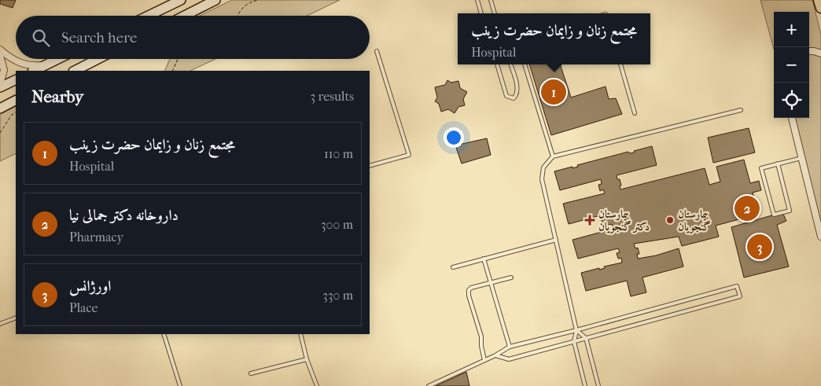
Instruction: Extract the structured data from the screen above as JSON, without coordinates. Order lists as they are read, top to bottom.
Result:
{
  "places": {
    "health": ["بیمارستان دکتر گنجویان"],
    "other": ["بیمارستان گنجویان"]
  },
  "page": {
    "map_buttons": ["+", "−"],
    "popup": ["مجتمع زنان و زایمان حضرت زینب", "Hospital"],
    "search": "Search here",
    "heading": ["Nearby", "3 results"],
    "pins": ["1", "2", "3"],
    "list": [
      {
        "mark": "1",
        "name": "مجتمع زنان و زایمان حضرت زینب",
        "note": "Hospital",
        "value": "110 m"
      },
      {
        "mark": "2",
        "name": "داروخانه دکتر جمالی نیا",
        "note": "Pharmacy",
        "value": "300 m"
      },
      {
        "mark": "3",
        "name": "اورژانس",
        "note": "Place",
        "value": "330 m"
      }
    ]
  }
}
